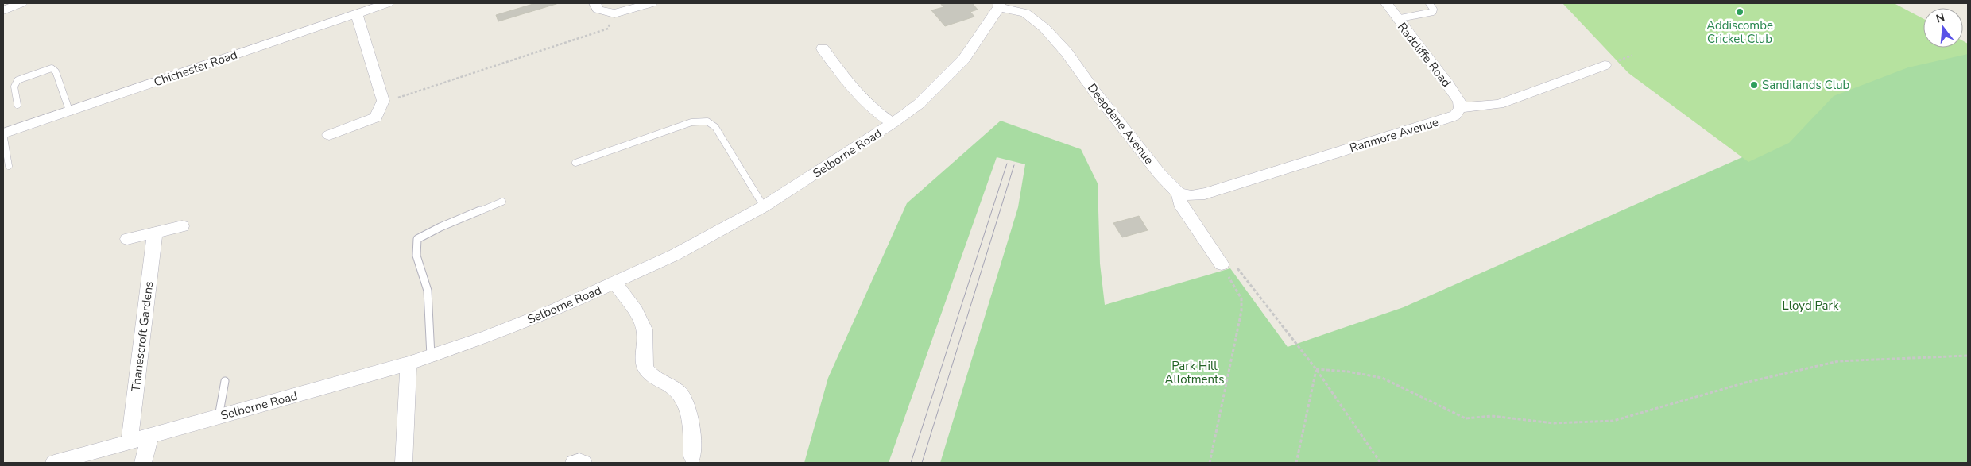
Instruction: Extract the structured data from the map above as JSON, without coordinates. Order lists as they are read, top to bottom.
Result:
{
  "streets": {
    "street": [
      "Radcliffe Road",
      "Chichester Road",
      "Deepdene Avenue",
      "Ranmore Avenue",
      "Selborne Road",
      "Thanescroft Gardens"
    ]
  },
  "crossings": [
    ["Radcliffe Road", "Ranmore Avenue"],
    ["Deepdene Avenue", "Ranmore Avenue"],
    ["Deepdene Avenue", "Selborne Road"],
    ["Selborne Road", "Thanescroft Gardens"]
  ],
  "parks": ["Lloyd Park", "Park Hill Allotments"],
  "places": ["Addiscombe Cricket Club", "Sandilands Club"],
  "north": "top"
}
